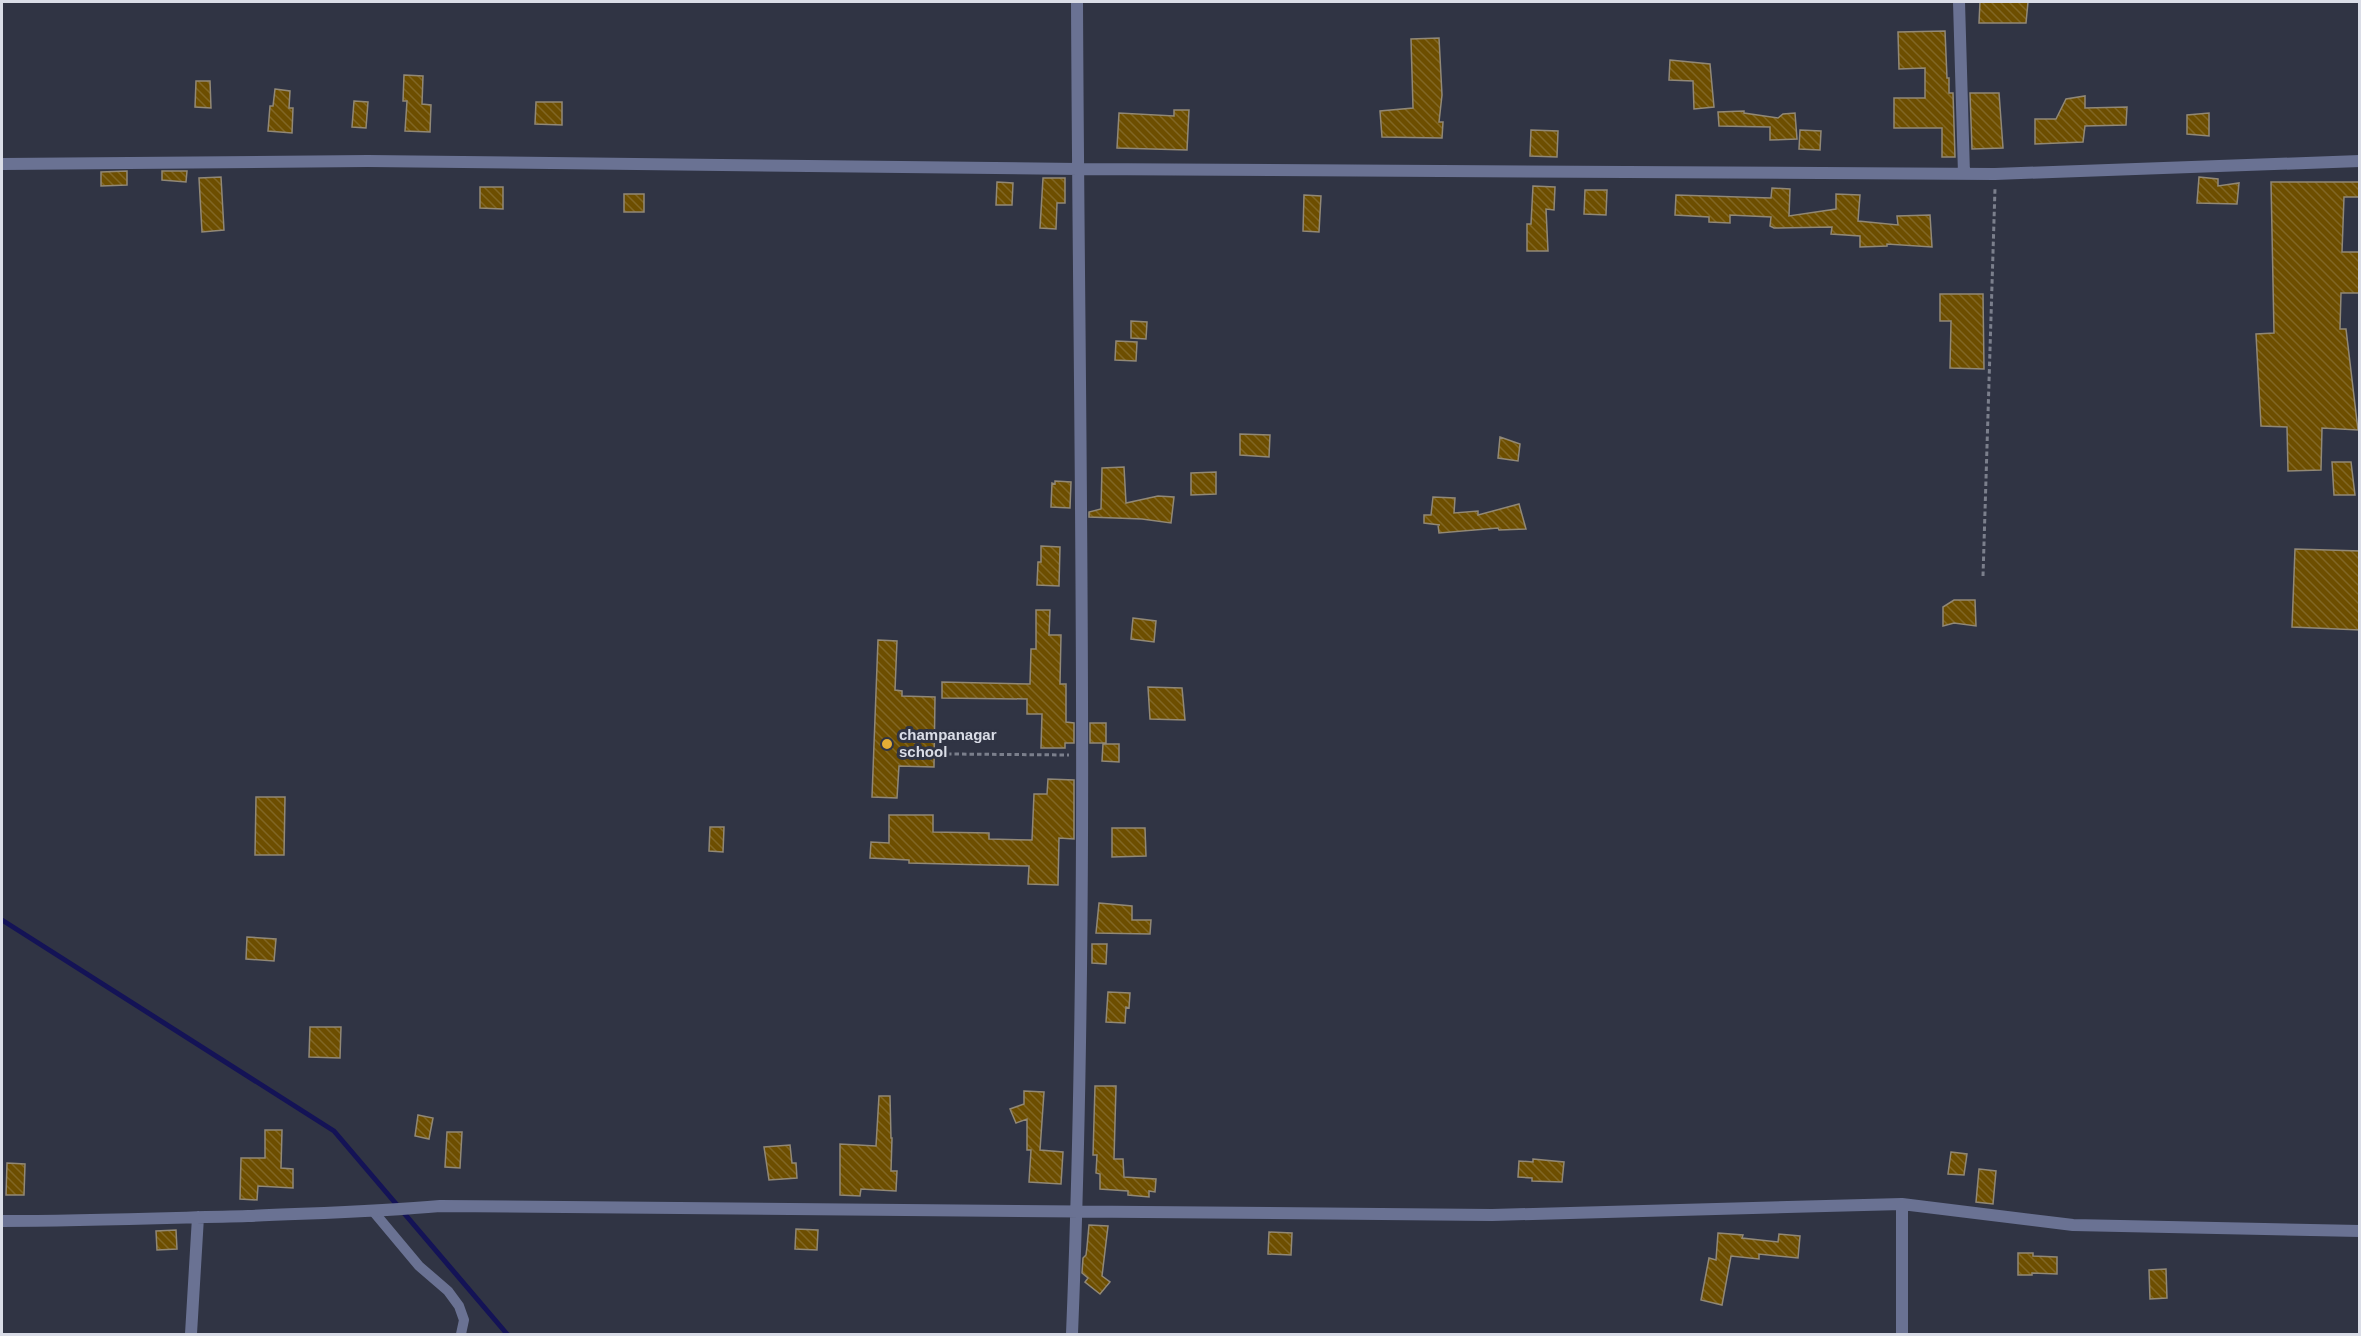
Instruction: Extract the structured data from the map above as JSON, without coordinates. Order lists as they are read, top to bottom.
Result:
{
  "places": ["champanagar school"]
}
